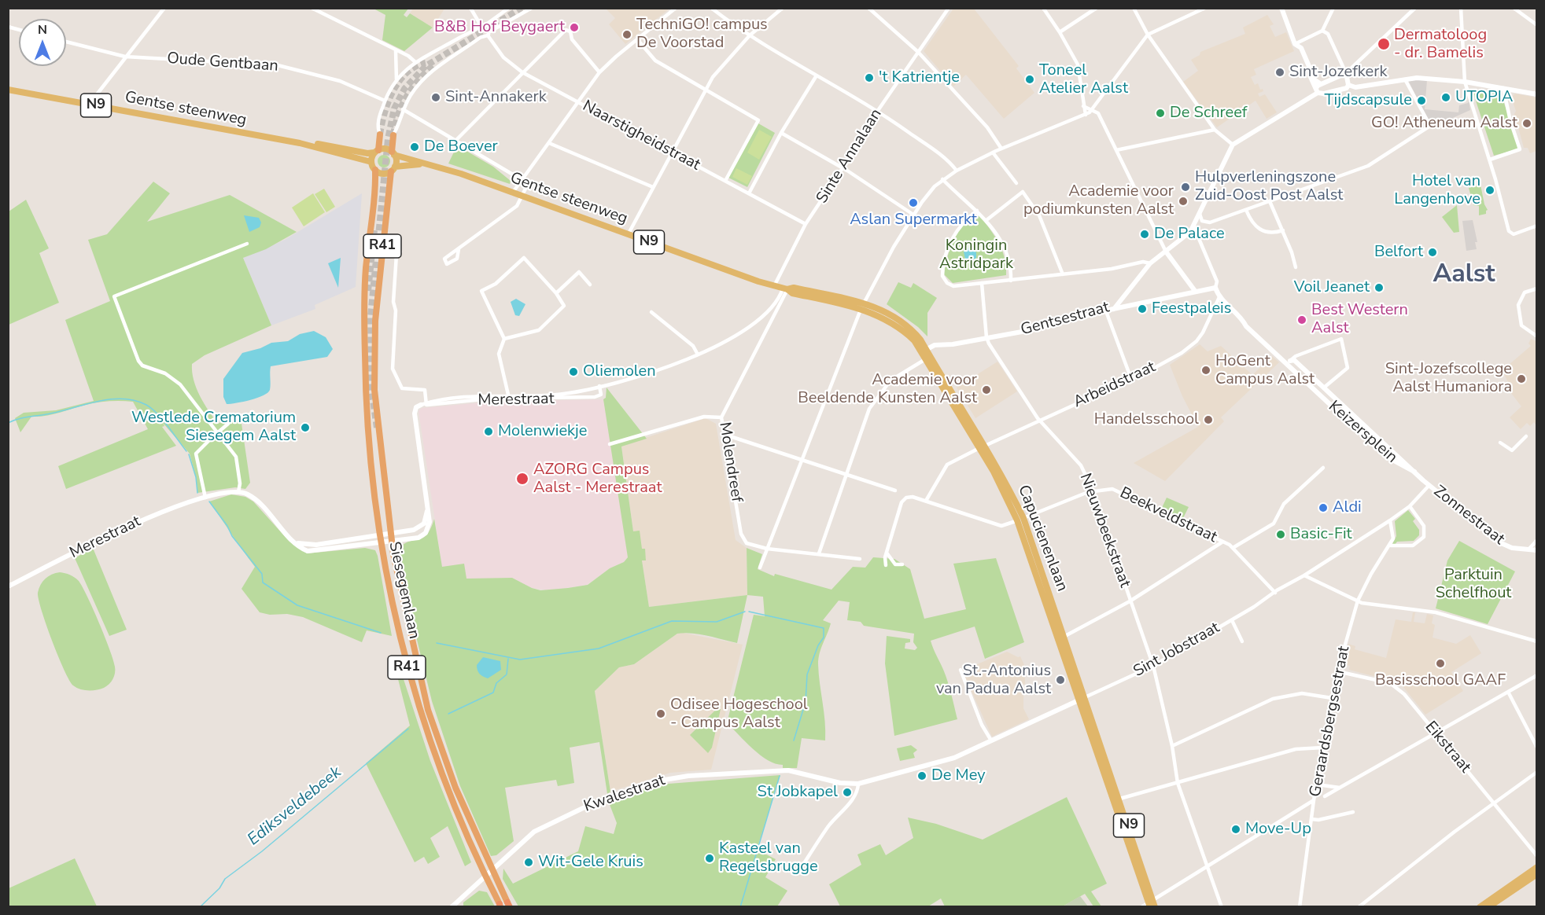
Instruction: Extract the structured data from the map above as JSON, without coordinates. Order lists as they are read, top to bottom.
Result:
{
  "streets": {
    "highway": ["R41", "Siesegemlaan"],
    "main road": ["N9", "Gentse steenweg", "Capucienenlaan"],
    "street": [
      "Oude Gentbaan",
      "Naarstigheidstraat",
      "Sinte Annalaan",
      "Gentsestraat",
      "Arbeidstraat",
      "Merestraat",
      "Keizersplein",
      "Molendreef",
      "Beekveldstraat",
      "Zonnestraat",
      "Nieuwbeekstraat",
      "Sint Jobstraat",
      "Geraardsbergsestraat",
      "Eikstraat",
      "Kwalestraat"
    ]
  },
  "crossings": [
    ["N9", "Gentse steenweg"],
    ["N9", "R41"],
    ["N9", "Capucienenlaan"],
    ["N9", "Siesegemlaan"],
    ["N9", "Sint Jobstraat"],
    ["Gentse steenweg", "Sinte Annalaan"],
    ["Gentse steenweg", "R41"],
    ["Gentse steenweg", "Gentsestraat"],
    ["Gentse steenweg", "Merestraat"],
    ["Gentse steenweg", "Molendreef"],
    ["Gentse steenweg", "Capucienenlaan"],
    ["Gentse steenweg", "Siesegemlaan"],
    ["Naarstigheidstraat", "Sinte Annalaan"],
    ["Naarstigheidstraat", "R41"],
    ["R41", "Siesegemlaan"],
    ["Gentsestraat", "Nieuwbeekstraat"],
    ["Gentsestraat", "Capucienenlaan"],
    ["Arbeidstraat", "Keizersplein"],
    ["Arbeidstraat", "Beekveldstraat"],
    ["Arbeidstraat", "Nieuwbeekstraat"],
    ["Arbeidstraat", "Capucienenlaan"],
    ["Merestraat", "Molendreef"],
    ["Keizersplein", "Zonnestraat"],
    ["Keizersplein", "Sint Jobstraat"],
    ["Beekveldstraat", "Nieuwbeekstraat"],
    ["Beekveldstraat", "Capucienenlaan"],
    ["Beekveldstraat", "Sint Jobstraat"],
    ["Zonnestraat", "Sint Jobstraat"],
    ["Nieuwbeekstraat", "Sint Jobstraat"],
    ["Capucienenlaan", "Sint Jobstraat"],
    ["Siesegemlaan", "Kwalestraat"],
    ["Sint Jobstraat", "Kwalestraat"],
    ["Geraardsbergsestraat", "Eikstraat"]
  ],
  "districts": ["Aalst"],
  "water": ["Ediksveldebeek"],
  "parks": ["Koningin Astridpark", "Parktuin Schelfhout"],
  "places": [
    "B&B Hof Beygaert",
    "TechniGO! campus De Voorstad",
    "Dermatoloog - dr. Bamelis",
    "Sint-Jozefkerk",
    "'t Katrientje",
    "Toneel Atelier Aalst",
    "Sint-Annakerk",
    "UTOPIA",
    "Tijdscapsule",
    "De Schreef",
    "GO! Atheneum Aalst",
    "De Boever",
    "Hulpverleningszone Zuid-Oost Post Aalst",
    "Hotel van Langenhove",
    "Academie voor podiumkunsten Aalst",
    "Aslan Supermarkt",
    "De Palace",
    "Belfort",
    "Voil Jeanet",
    "Feestpaleis",
    "Best Western Aalst",
    "HoGent Campus Aalst",
    "Oliemolen",
    "Sint-Jozefscollege Aalst Humaniora",
    "Academie voor Beeldende Kunsten Aalst",
    "Handelsschool",
    "Westlede Crematorium Siesegem Aalst",
    "Molenwiekje",
    "AZORG Campus Aalst - Merestraat",
    "Aldi",
    "Basic-Fit",
    "Basisschool GAAF",
    "St.-Antonius van Padua Aalst",
    "Odisee Hogeschool - Campus Aalst",
    "De Mey",
    "St Jobkapel",
    "Move-Up",
    "Kasteel van Regelsbrugge",
    "Wit-Gele Kruis"
  ],
  "north": "top"
}
